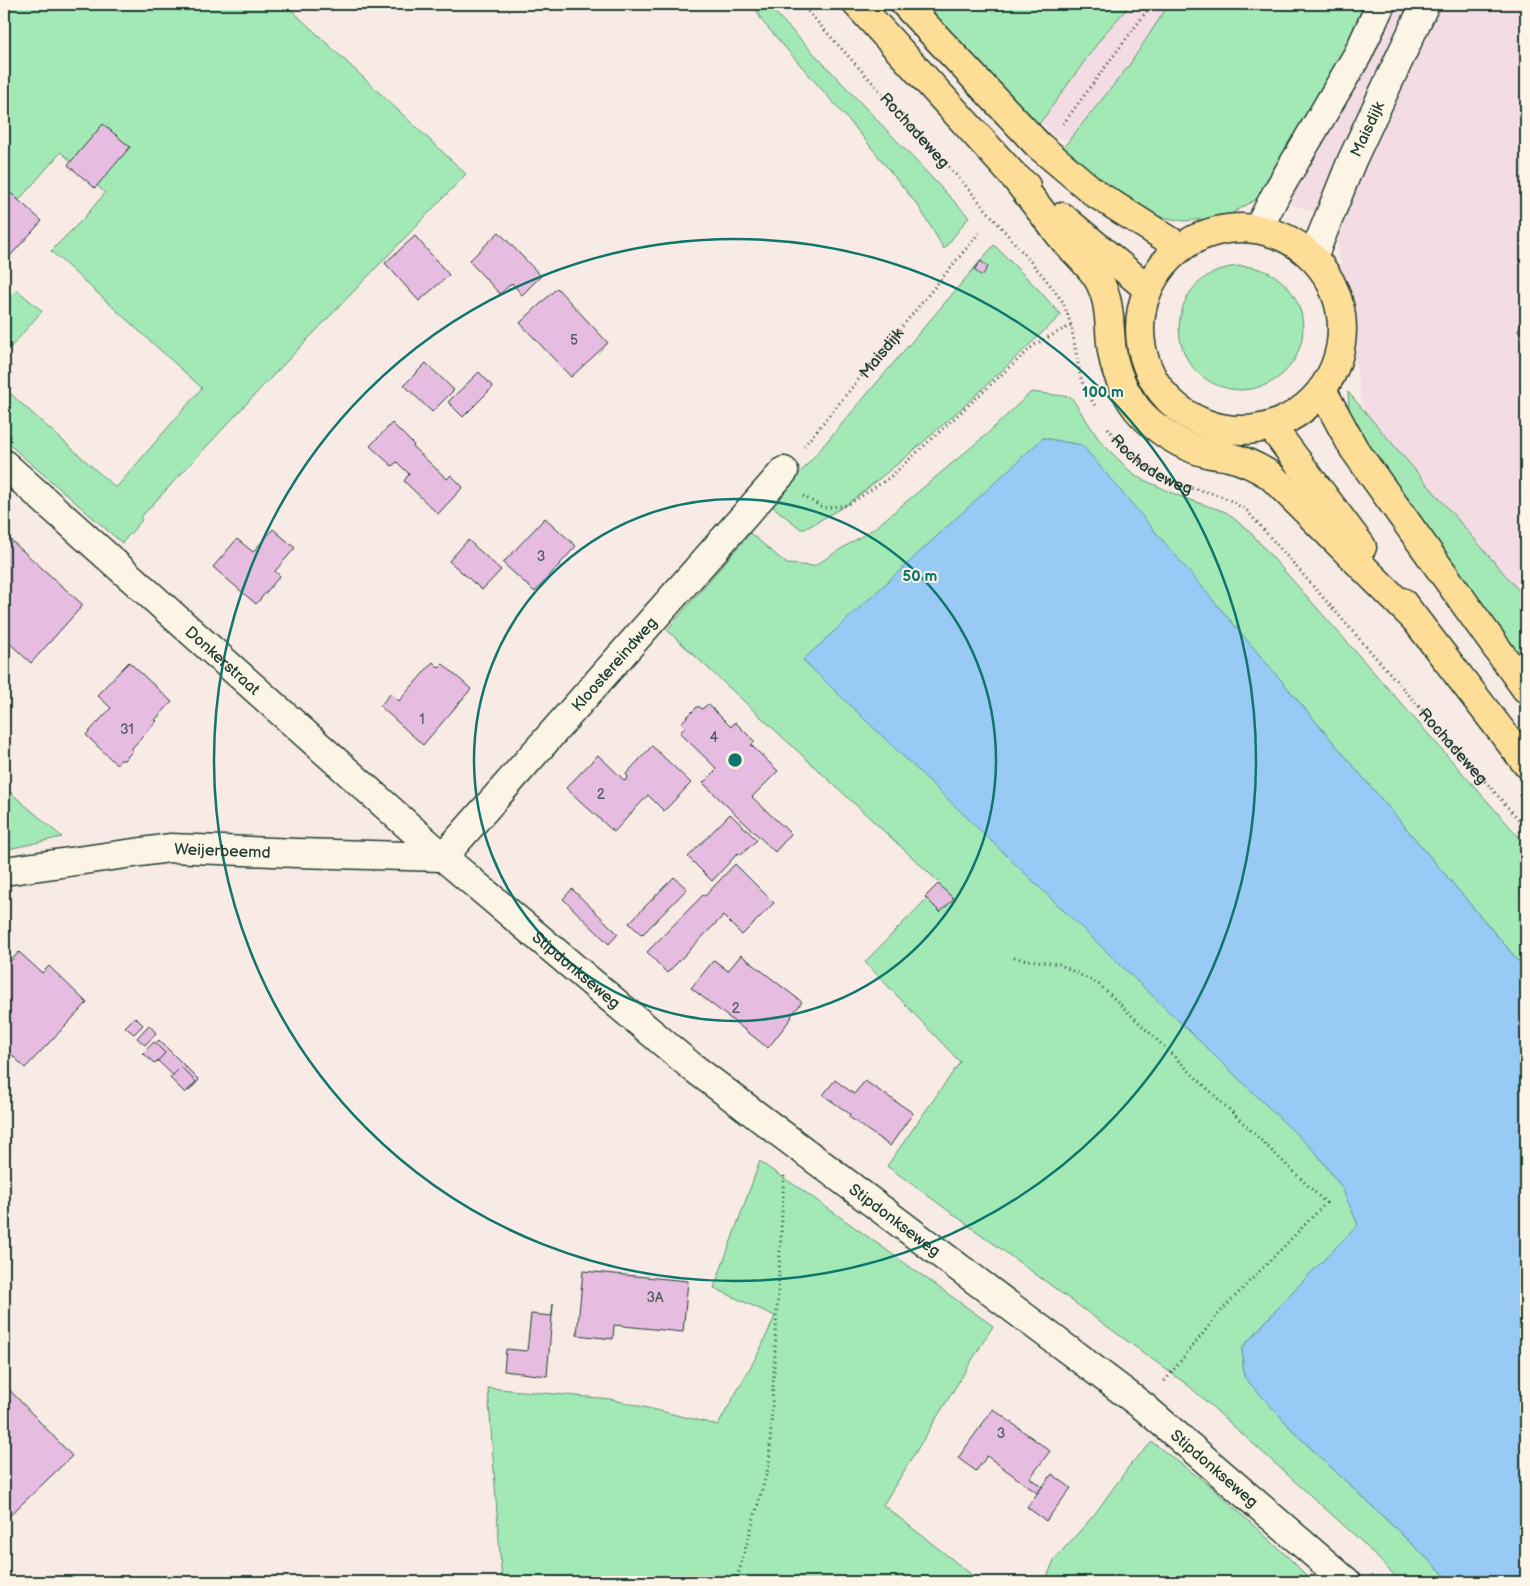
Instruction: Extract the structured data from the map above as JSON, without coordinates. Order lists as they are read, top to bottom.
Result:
{
  "streets": {
    "street": [
      "Maisdijk",
      "Donkerstraat",
      "Kloostereindweg",
      "Weijerbeemd",
      "Stipdonkseweg"
    ],
    "path": ["Rochadeweg"]
  },
  "crossings": [
    ["Maisdijk", "Kloostereindweg"],
    ["Donkerstraat", "Kloostereindweg"],
    ["Donkerstraat", "Weijerbeemd"],
    ["Donkerstraat", "Stipdonkseweg"],
    ["Kloostereindweg", "Weijerbeemd"],
    ["Kloostereindweg", "Stipdonkseweg"],
    ["Weijerbeemd", "Stipdonkseweg"]
  ],
  "house_numbers": [
    "5",
    "3",
    "1",
    "31",
    "4",
    "2",
    "2",
    "3A",
    "3"
  ],
  "rings": ["100 m", "50 m"]
}
